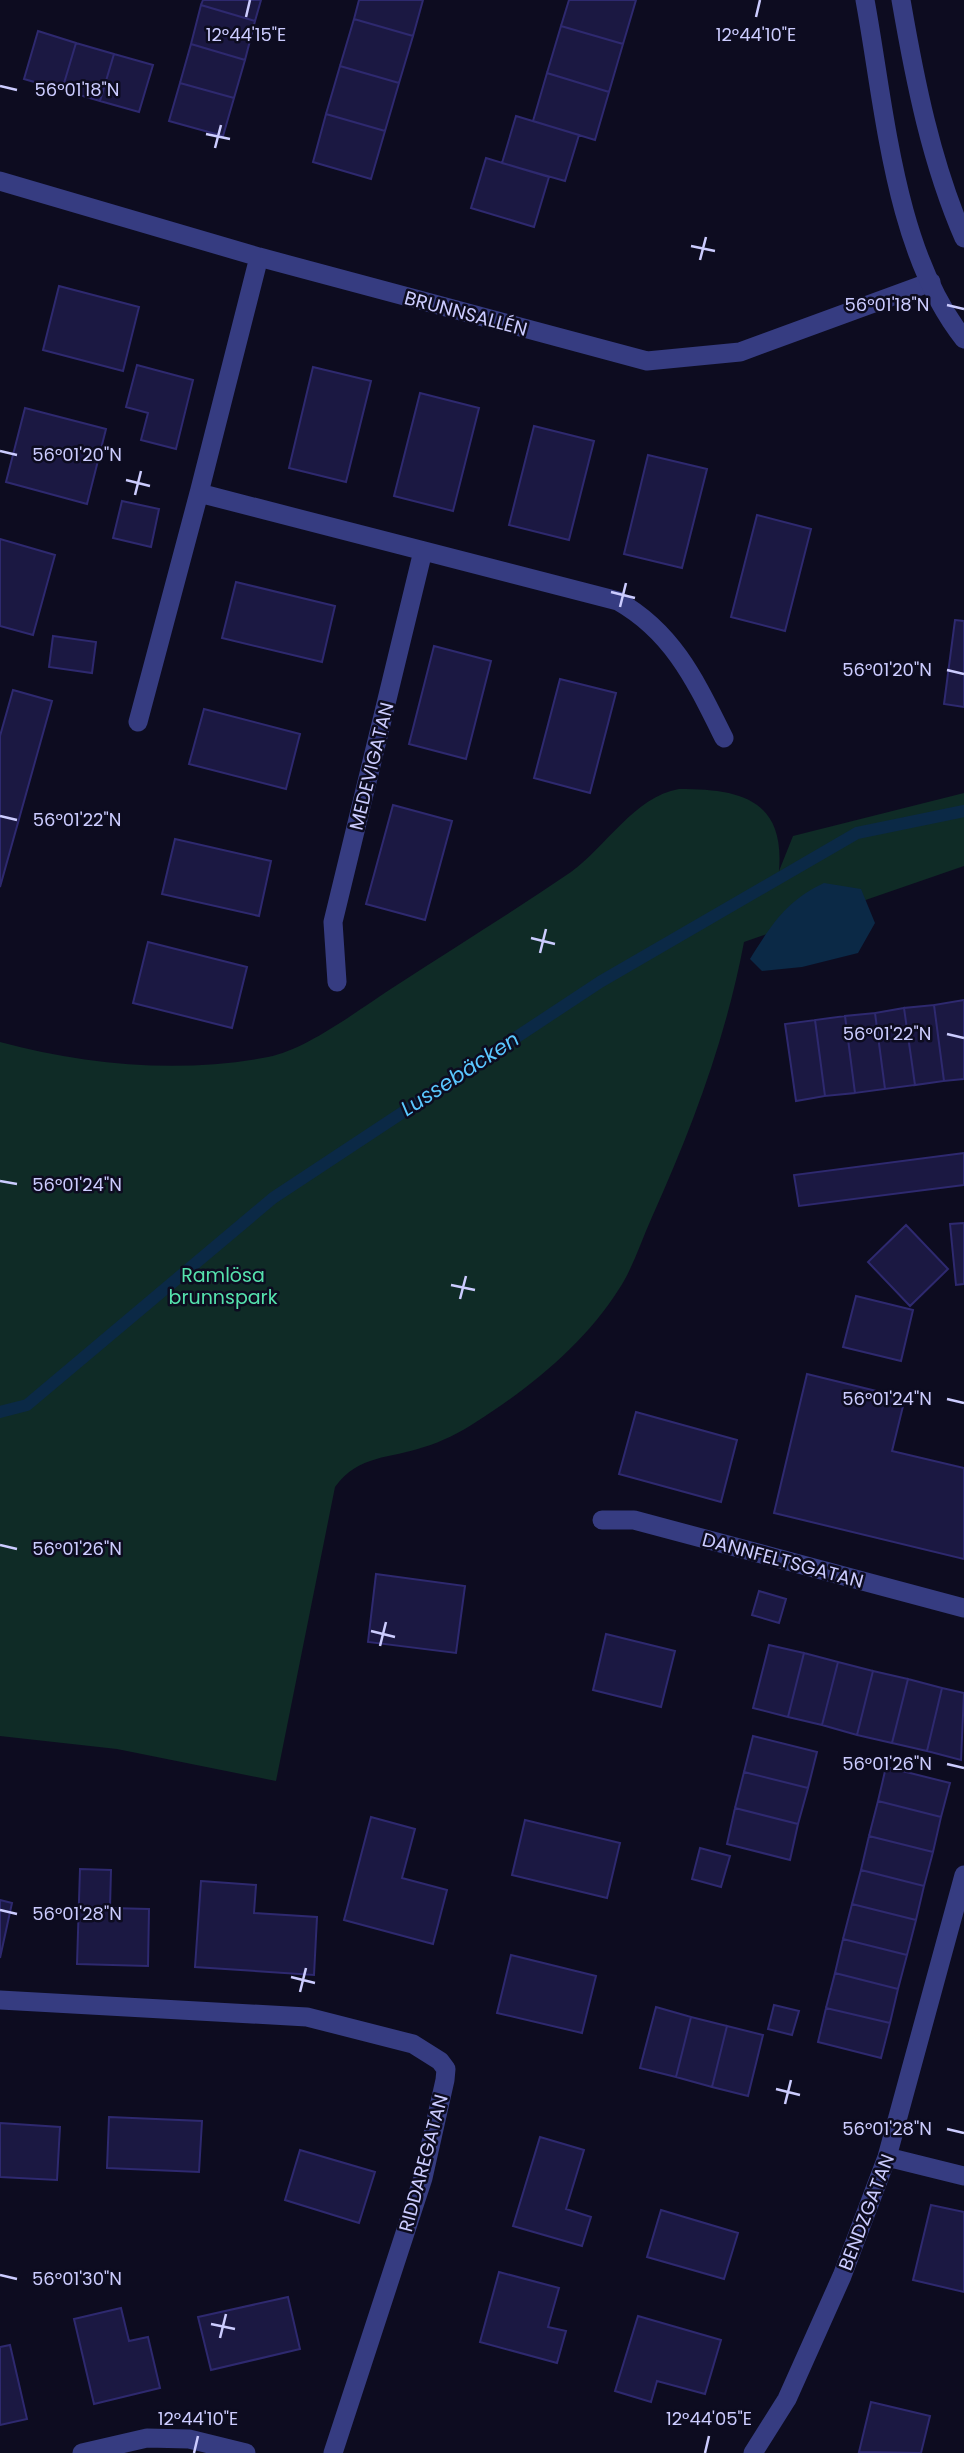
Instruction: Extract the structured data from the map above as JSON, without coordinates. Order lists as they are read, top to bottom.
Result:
{
  "streets": {
    "street": [
      "BRUNNSALLÉN",
      "MEDEVIGATAN",
      "DANNFELTSGATAN",
      "RIDDAREGATAN",
      "BENDZGATAN"
    ]
  },
  "water": ["Lussebäcken"],
  "parks": ["Ramlösa brunnspark"],
  "coordinates": [
    "12°44'15\"E",
    "12°44'10\"E",
    "56°01'18\"N",
    "56°01'20\"N",
    "56°01'22\"N",
    "56°01'24\"N",
    "56°01'26\"N",
    "56°01'28\"N",
    "56°01'30\"N",
    "12°44'05\"E"
  ]
}
